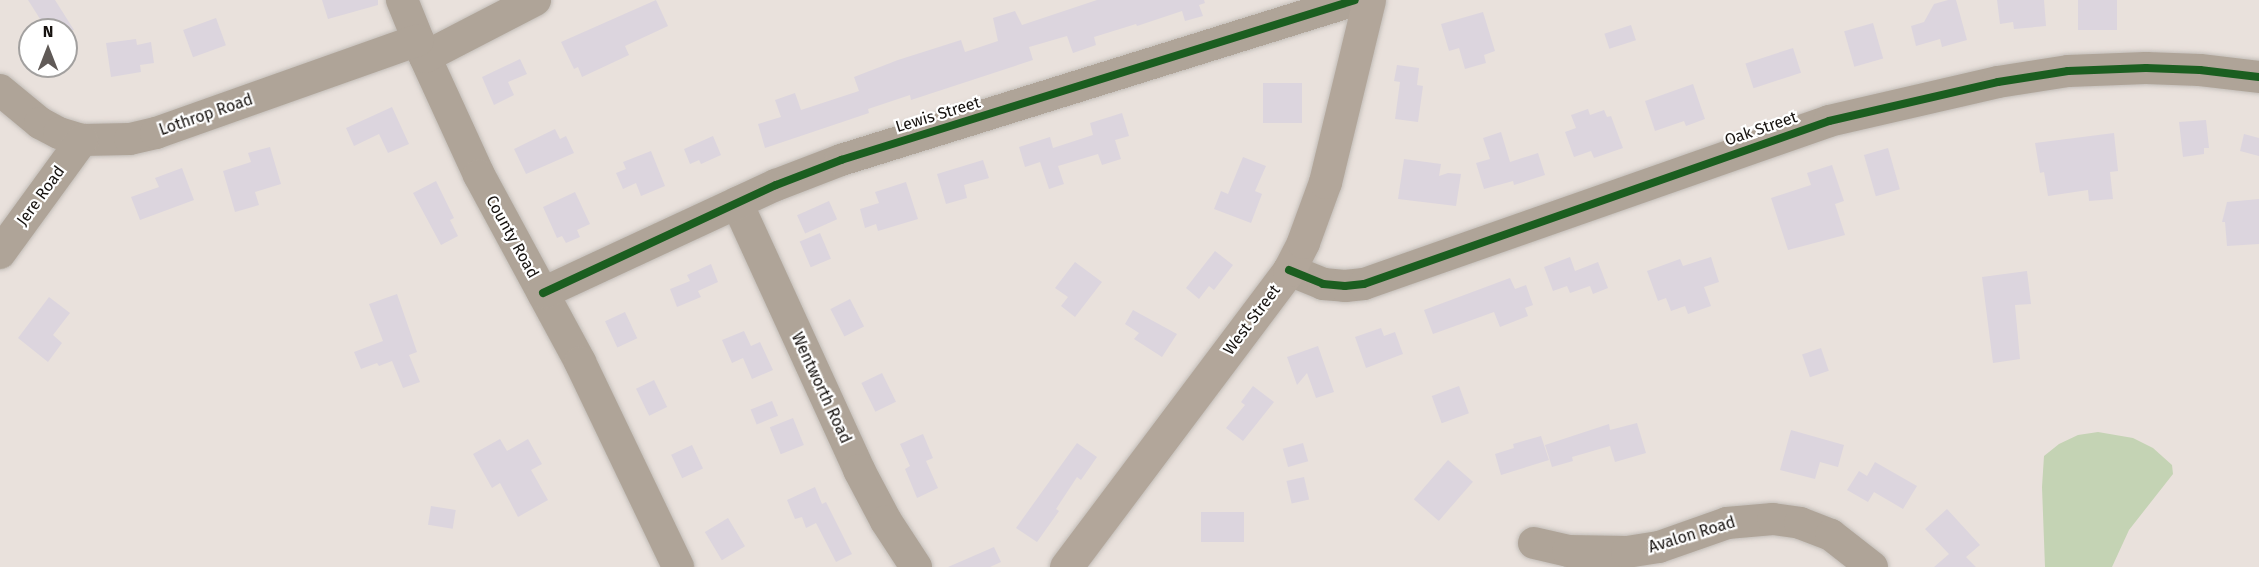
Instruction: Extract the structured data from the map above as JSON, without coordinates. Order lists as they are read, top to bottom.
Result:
{
  "streets": {
    "main road": ["West Street"],
    "street": [
      "Lothrop Road",
      "Lewis Street",
      "Oak Street",
      "Jere Road",
      "County Road",
      "Wentworth Road",
      "Avalon Road"
    ]
  },
  "crossings": [
    ["Lothrop Road", "Jere Road"],
    ["Lothrop Road", "County Road"],
    ["Lewis Street", "County Road"],
    ["Lewis Street", "Wentworth Road"],
    ["Oak Street", "West Street"]
  ],
  "north": "top"
}
